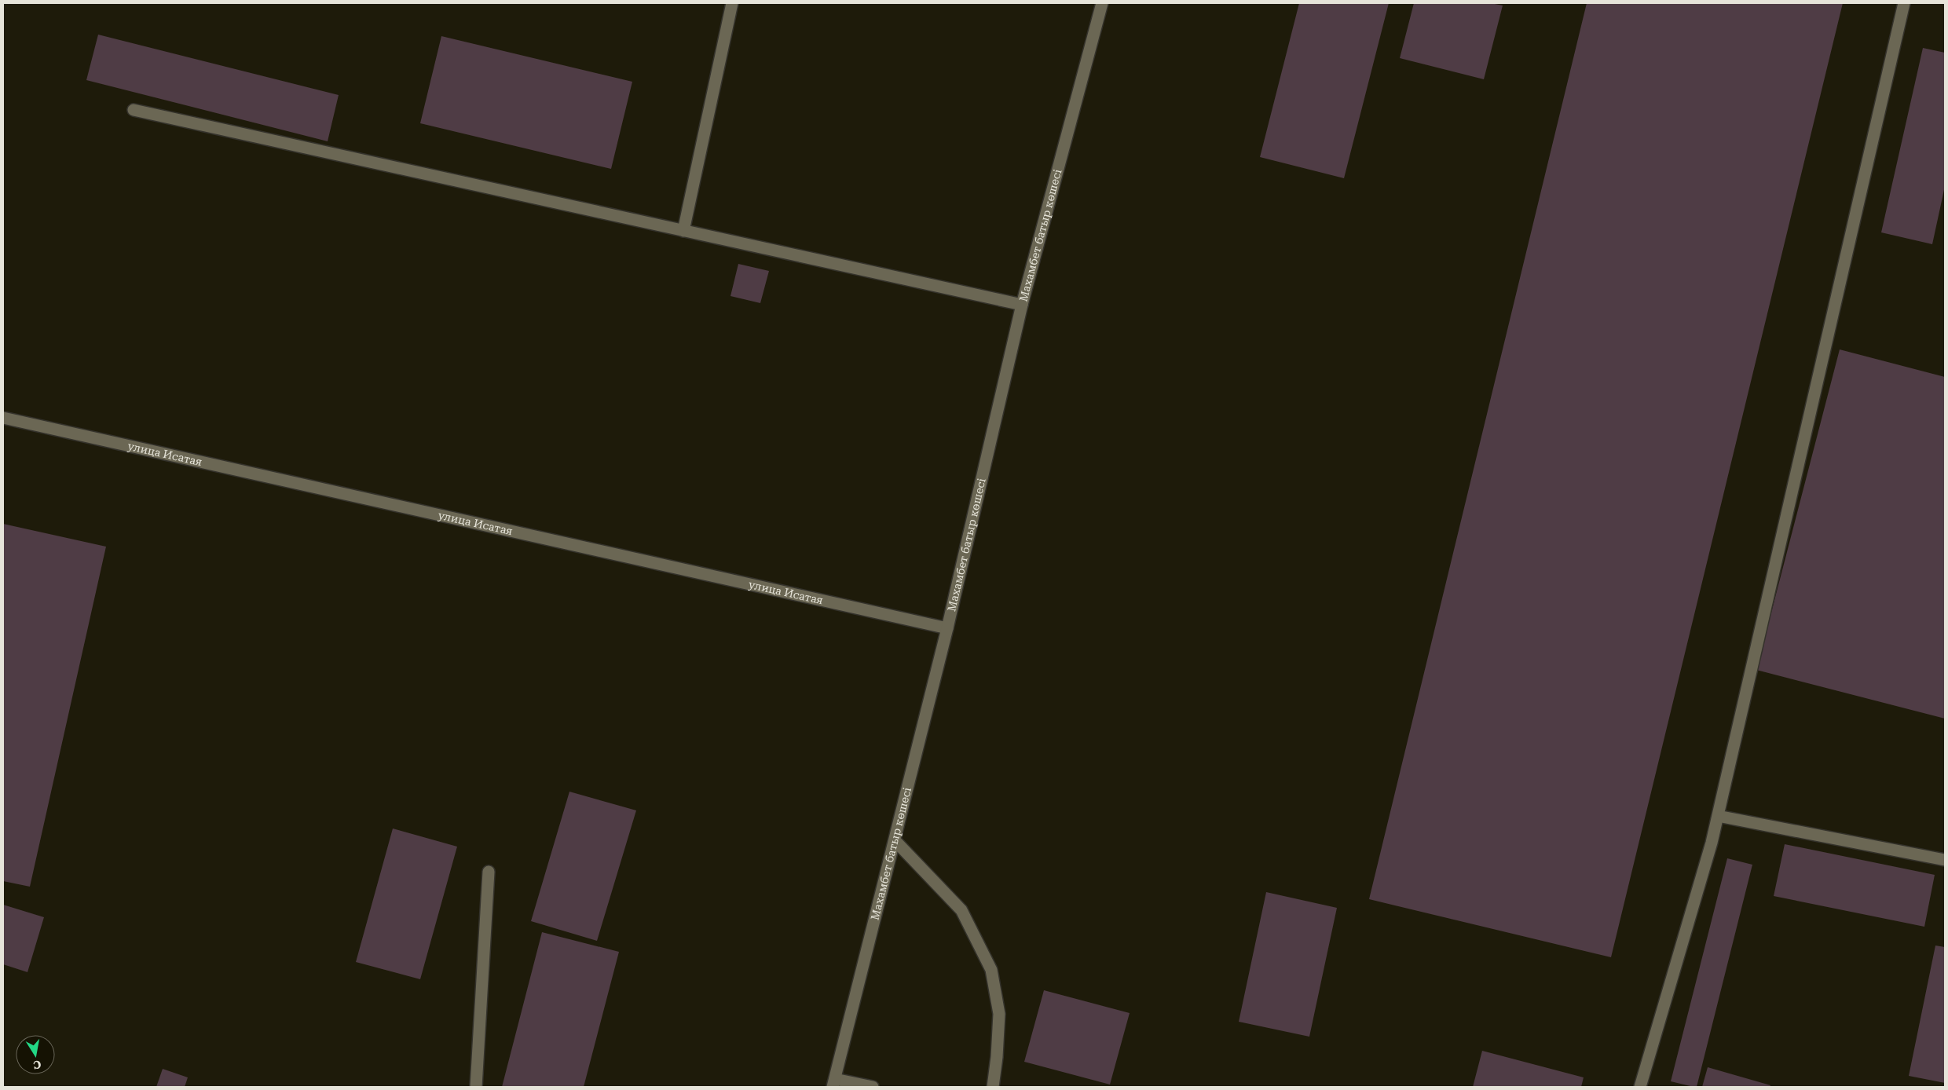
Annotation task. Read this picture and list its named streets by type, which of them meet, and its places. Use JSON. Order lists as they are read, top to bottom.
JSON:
{
  "streets": {
    "street": ["Махамбет батыр көшесі", "улица Исатая"]
  },
  "crossings": [
    ["Махамбет батыр көшесі", "улица Исатая"]
  ],
  "north": "bottom"
}
